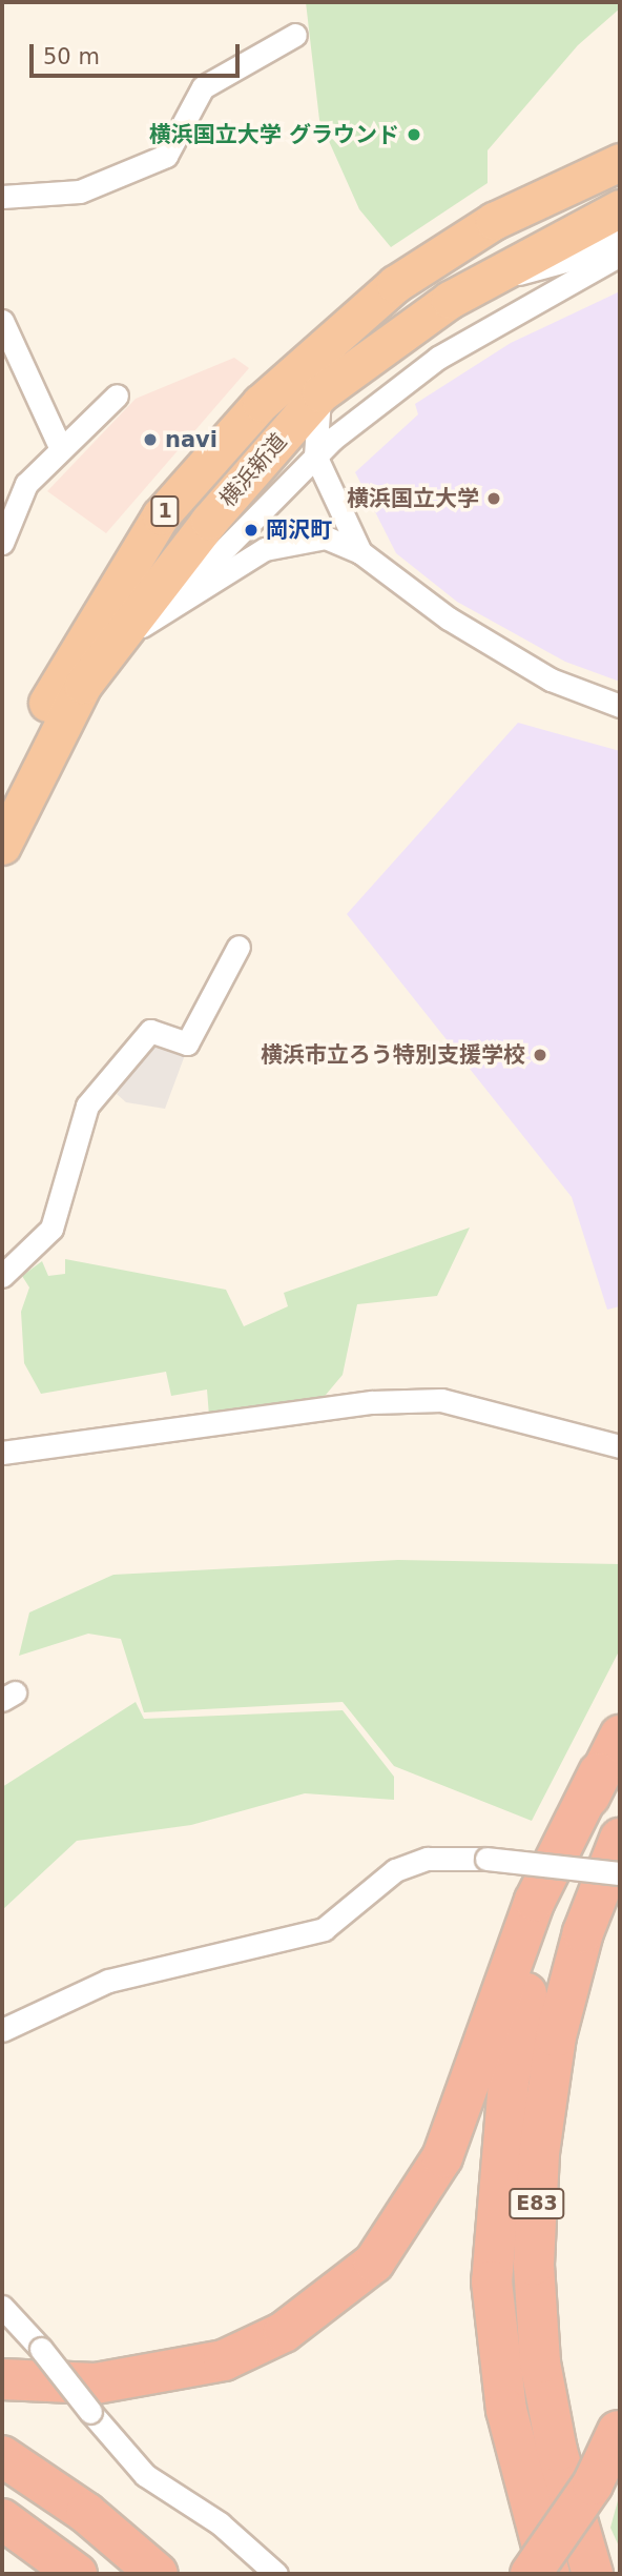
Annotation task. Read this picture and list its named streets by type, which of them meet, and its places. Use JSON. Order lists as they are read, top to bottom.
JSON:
{
  "streets": {
    "highway": ["横浜新道", "1", "E83"]
  },
  "places": [
    "横浜国立大学 グラウンド",
    "navi",
    "横浜国立大学",
    "岡沢町",
    "横浜市立ろう特別支援学校"
  ],
  "scale_bar": "50 m"
}
